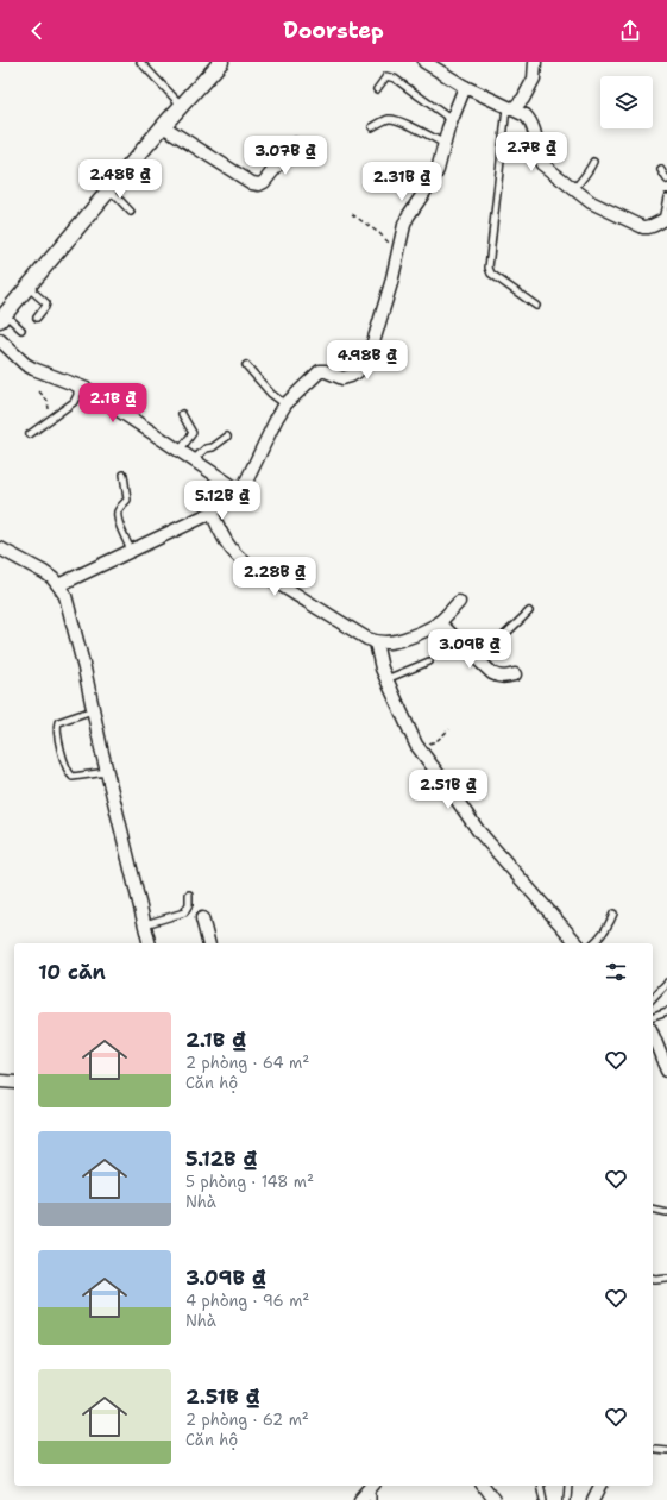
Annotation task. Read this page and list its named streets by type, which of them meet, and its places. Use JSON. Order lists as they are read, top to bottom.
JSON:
{
  "page": {
    "header": "Doorstep",
    "price": [
      "2.7B ₫",
      "3.07B ₫",
      "2.48B ₫",
      "2.31B ₫",
      "4.98B ₫",
      "2.1B ₫",
      "5.12B ₫",
      "2.28B ₫",
      "3.09B ₫",
      "2.51B ₫"
    ],
    "heading": "10 căn",
    "list": [
      {
        "name": "2.1B ₫",
        "note": "2 phòng · 64 m² · Căn hộ"
      },
      {
        "name": "5.12B ₫",
        "note": "5 phòng · 148 m² · Nhà"
      },
      {
        "name": "3.09B ₫",
        "note": "4 phòng · 96 m² · Nhà"
      },
      {
        "name": "2.51B ₫",
        "note": "2 phòng · 62 m² · Căn hộ"
      }
    ]
  }
}
